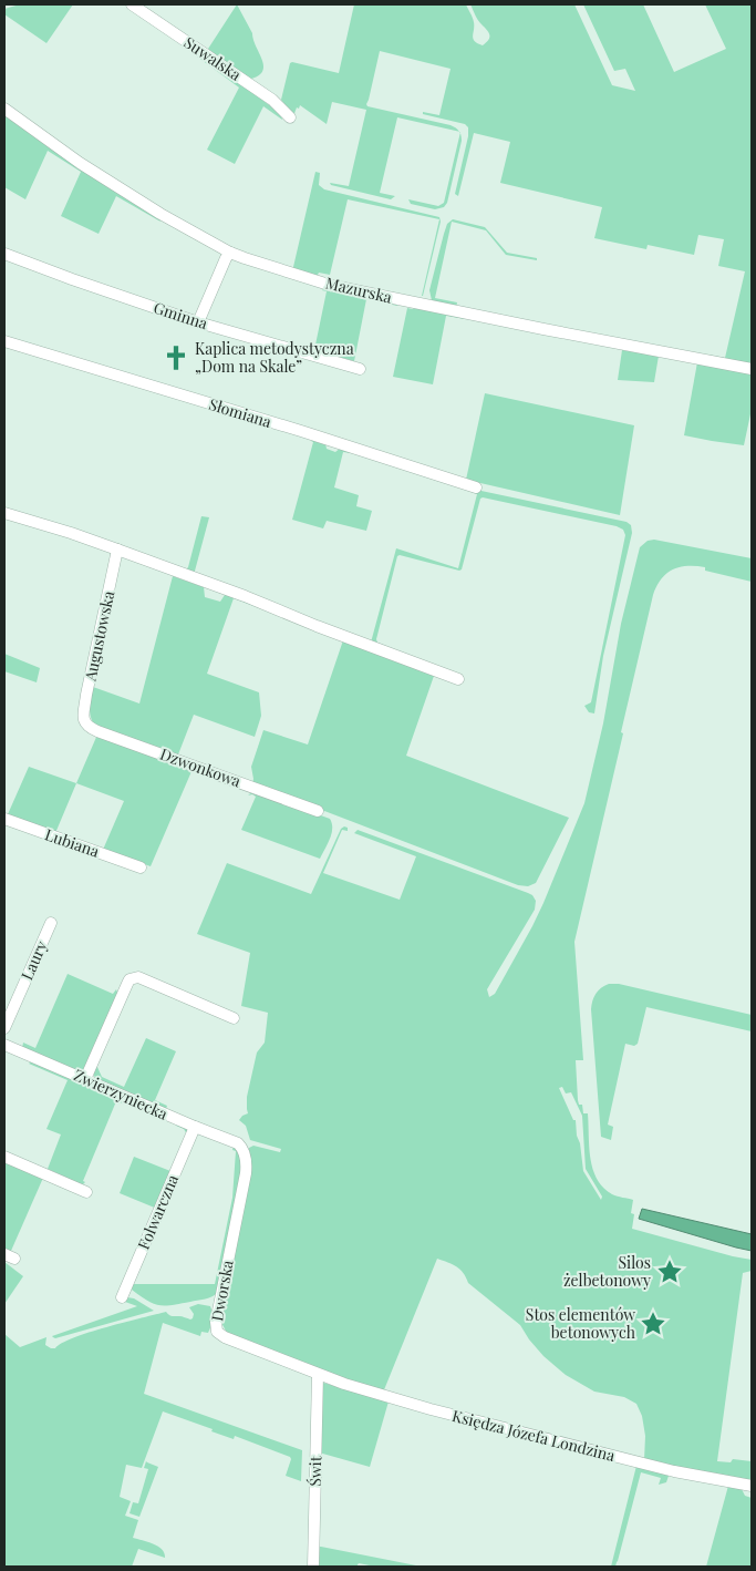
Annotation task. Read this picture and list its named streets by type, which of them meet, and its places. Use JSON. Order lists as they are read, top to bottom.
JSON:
{
  "streets": {
    "street": [
      "Suwalska",
      "Mazurska",
      "Gminna",
      "Słomiana",
      "Augustowska",
      "Dzwonkowa",
      "Lubiana",
      "Laury",
      "Zwierzyniecka",
      "Folwarczna",
      "Dworska",
      "Księdza Józefa Londzina",
      "Świt"
    ]
  },
  "crossings": [
    ["Augustowska", "Dzwonkowa"],
    ["Zwierzyniecka", "Folwarczna"],
    ["Zwierzyniecka", "Dworska"],
    ["Dworska", "Księdza Józefa Londzina"],
    ["Dworska", "Świt"],
    ["Księdza Józefa Londzina", "Świt"]
  ],
  "places": {
    "church": ["Kaplica metodystyczna „Dom na Skale”"],
    "place": ["Silos żelbetonowy", "Stos elementów betonowych"]
  }
}
